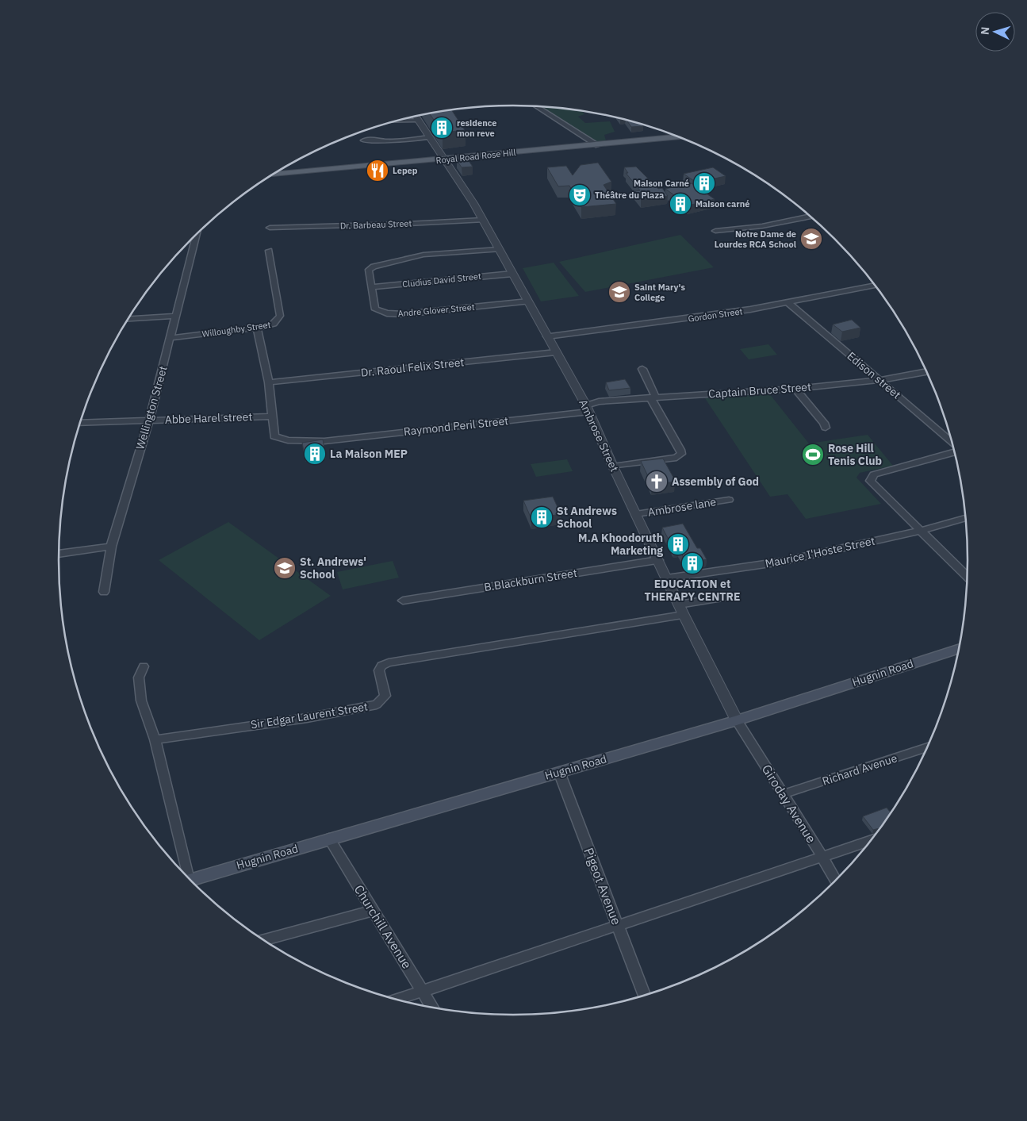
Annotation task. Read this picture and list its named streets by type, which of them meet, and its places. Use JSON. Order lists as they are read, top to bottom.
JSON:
{
  "streets": {
    "main road": ["Royal Road Rose Hill", "Hugnin Road"],
    "street": [
      "Dr. Barbeau Street",
      "Cludius David Street",
      "Andre Glover Street",
      "Gordon Street",
      "Willoughby Street",
      "Dr. Raoul Felix Street",
      "Edison street",
      "Captain Bruce Street",
      "Wellington Street",
      "Abbe Harel street",
      "Raymond Peril Street",
      "Ambrose Street",
      "Ambrose lane",
      "Maurice I'Hoste Street",
      "B.Blackburn Street",
      "Sir Edgar Laurent Street",
      "Richard Avenue",
      "Giroday Avenue",
      "Pigeot Avenue",
      "Churchill Avenue"
    ]
  },
  "crossings": [
    ["Royal Road Rose Hill", "Ambrose Street"],
    ["Dr. Barbeau Street", "Ambrose Street"],
    ["Cludius David Street", "Andre Glover Street"],
    ["Cludius David Street", "Ambrose Street"],
    ["Andre Glover Street", "Ambrose Street"],
    ["Gordon Street", "Edison street"],
    ["Gordon Street", "Ambrose Street"],
    ["Willoughby Street", "Wellington Street"],
    ["Dr. Raoul Felix Street", "Ambrose Street"],
    ["Edison street", "Captain Bruce Street"],
    ["Captain Bruce Street", "Raymond Peril Street"],
    ["Captain Bruce Street", "Ambrose Street"],
    ["Wellington Street", "Abbe Harel street"],
    ["Abbe Harel street", "Raymond Peril Street"],
    ["Raymond Peril Street", "Ambrose Street"],
    ["Ambrose Street", "Ambrose lane"],
    ["Ambrose Street", "Maurice I'Hoste Street"],
    ["Ambrose Street", "B.Blackburn Street"],
    ["Ambrose Street", "Hugnin Road"],
    ["Ambrose Street", "Sir Edgar Laurent Street"],
    ["Ambrose Street", "Giroday Avenue"],
    ["Hugnin Road", "Giroday Avenue"],
    ["Hugnin Road", "Pigeot Avenue"],
    ["Hugnin Road", "Churchill Avenue"],
    ["Richard Avenue", "Giroday Avenue"]
  ],
  "places": {
    "building": [
      "residence mon reve",
      "Maison Carné",
      "Maison carné",
      "La Maison MEP",
      "St Andrews School",
      "M.A Khoodoruth Marketing",
      "EDUCATION et THERAPY CENTRE"
    ],
    "restaurant": ["Lepep"],
    "theatre": ["Théâtre du Plaza"],
    "school or university": ["Notre Dame de Lourdes RCA School", "Saint Mary's College", "St. Andrews' School"],
    "sports": ["Rose Hill Tenis Club"],
    "church": ["Assembly of God"]
  },
  "north": "left"
}
